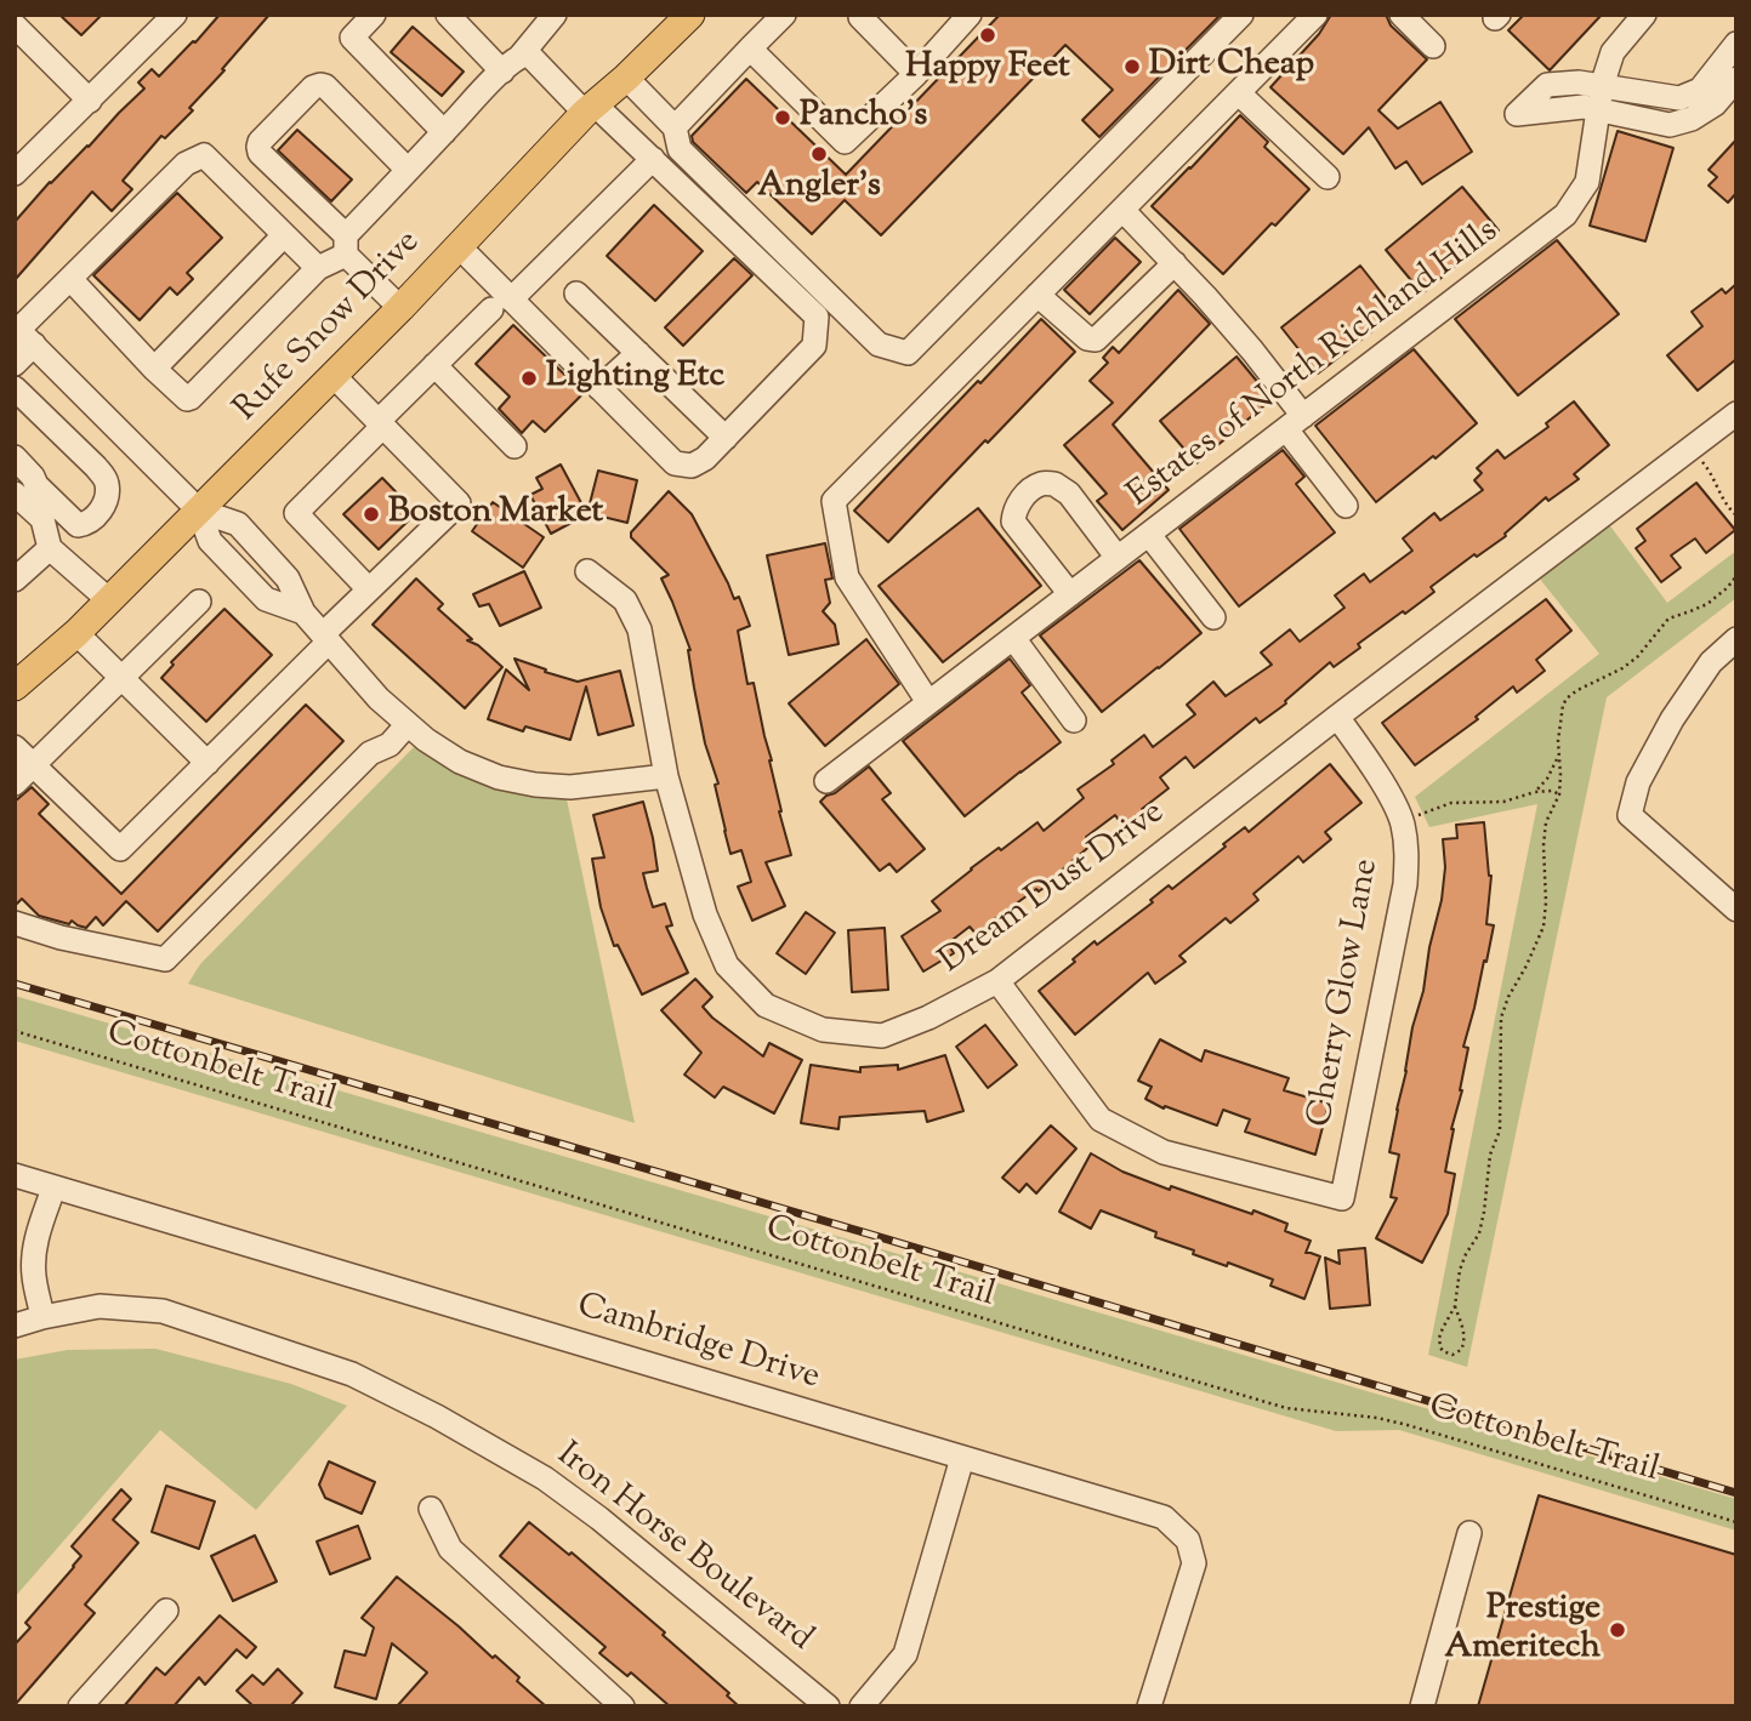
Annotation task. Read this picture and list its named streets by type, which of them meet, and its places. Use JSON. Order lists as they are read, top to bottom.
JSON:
{
  "streets": {
    "main road": ["Rufe Snow Drive"],
    "street": [
      "Estates of North Richland Hills",
      "Dream Dust Drive",
      "Cherry Glow Lane",
      "Cambridge Drive",
      "Iron Horse Boulevard"
    ],
    "path": ["Cottonbelt Trail"]
  },
  "crossings": [
    ["Dream Dust Drive", "Cherry Glow Lane"]
  ],
  "places": [
    "Happy Feet",
    "Dirt Cheap",
    "Pancho's",
    "Angler's",
    "Lighting Etc",
    "Boston Market",
    "Prestige Ameritech"
  ]
}
